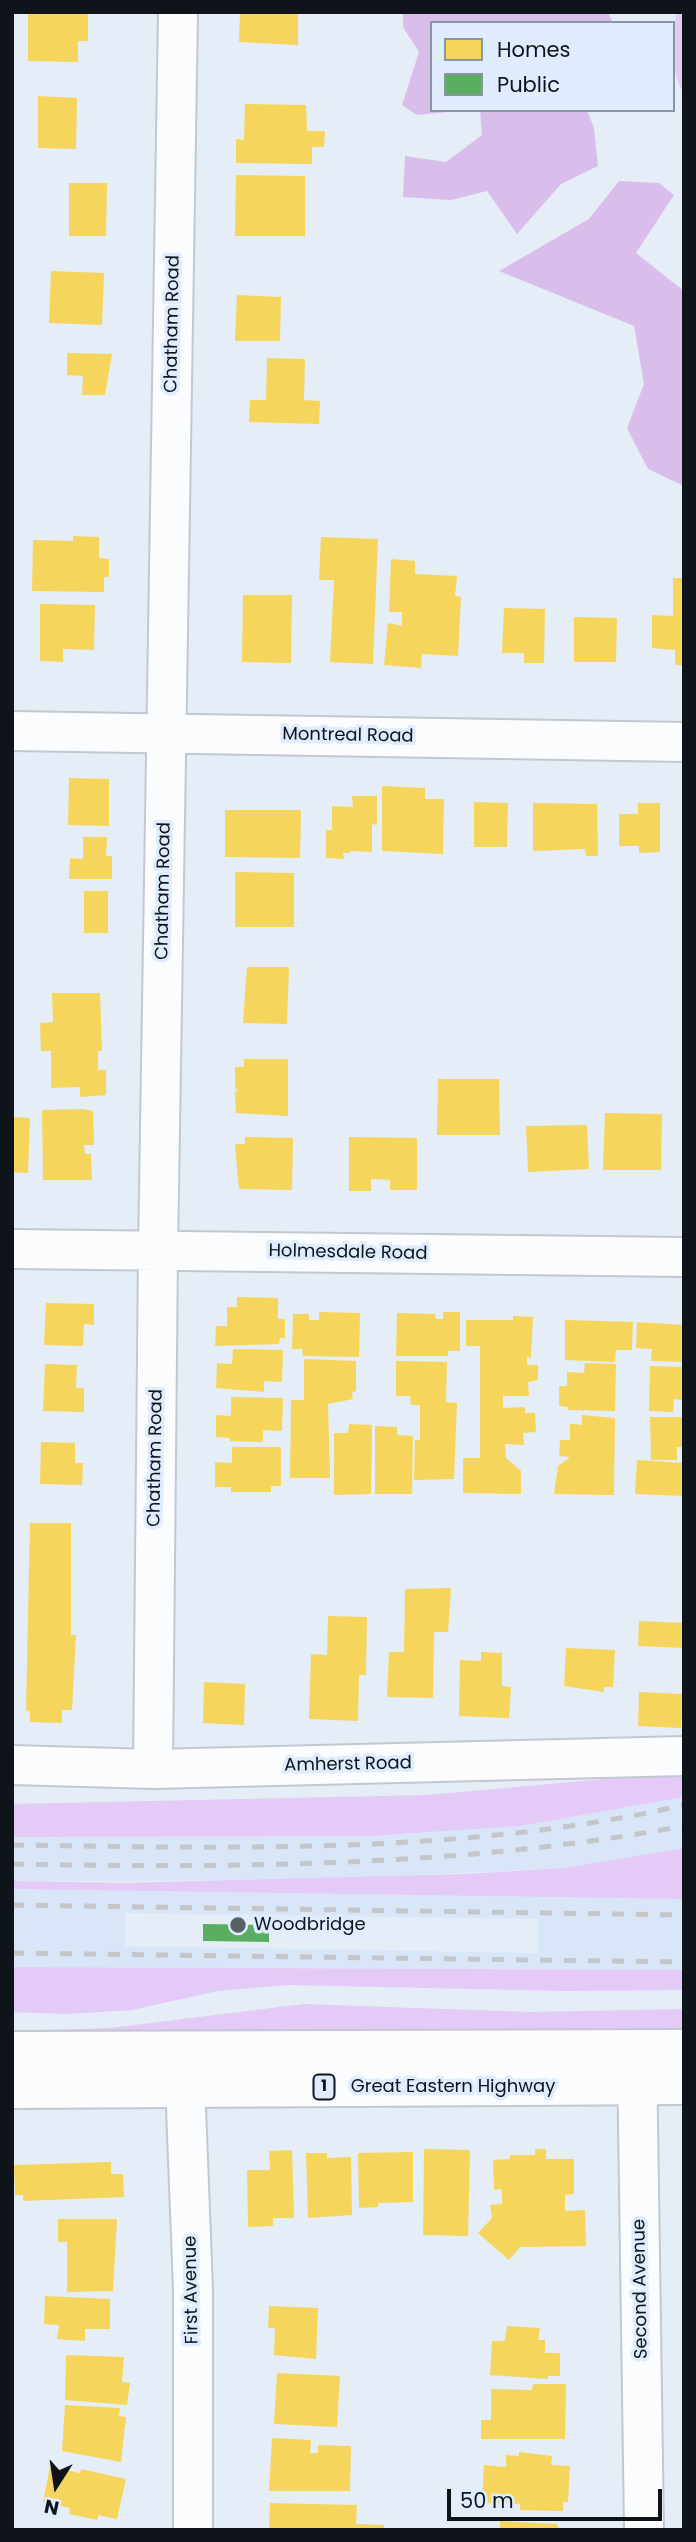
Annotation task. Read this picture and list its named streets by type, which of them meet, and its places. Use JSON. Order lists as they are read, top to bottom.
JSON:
{
  "streets": {
    "main road": [
      "Chatham Road",
      "Montreal Road",
      "Holmesdale Road",
      "Amherst Road",
      "1",
      "Great Eastern Highway",
      "Second Avenue",
      "First Avenue"
    ]
  },
  "crossings": [
    ["Chatham Road", "Montreal Road"],
    ["Chatham Road", "Holmesdale Road"],
    ["Chatham Road", "Amherst Road"],
    ["Great Eastern Highway", "Second Avenue"],
    ["Great Eastern Highway", "First Avenue"]
  ],
  "places": ["Woodbridge"],
  "legend": ["Homes", "Public"],
  "scale_bar": "50 m",
  "north": "bottom"
}
